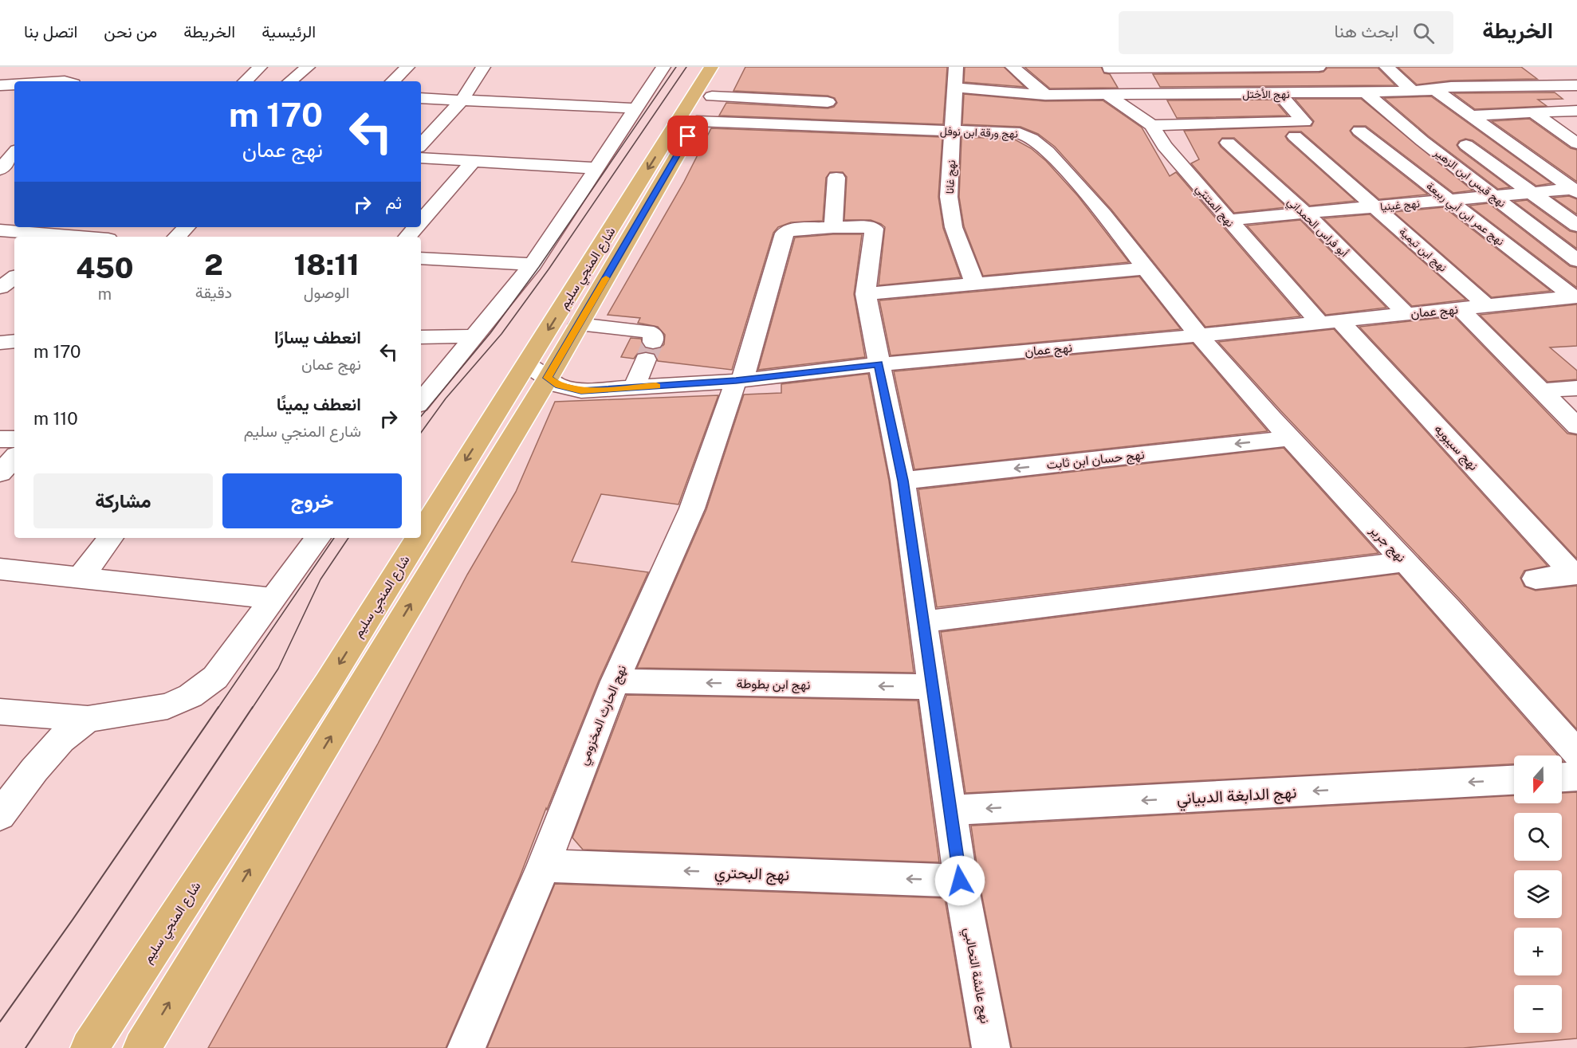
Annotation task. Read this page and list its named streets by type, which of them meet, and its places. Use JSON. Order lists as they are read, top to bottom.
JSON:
{
  "streets": {
    "main road": ["شارع المنجي سليم"],
    "street": [
      "نهج الأختل",
      "نهج ورقة ابن نوفل",
      "نهج غانا",
      "نهج قيس ابن الزهير",
      "نهج غينيا",
      "نهج المتنبّي",
      "نهج عمر ابن أبي ربيعة",
      "أبو فراس الحمداني",
      "نهج ابن تيمية",
      "نهج عمان",
      "نهج سيبويه",
      "نهج حسان ابن ثابت",
      "نهج جرير",
      "نهج ابن بطوطة",
      "نهج الحارث المخزومي",
      "نهج الدابغة الدبياني",
      "نهج البحتري",
      "نهج عائشة التحالبي"
    ]
  },
  "crossings": [
    ["نهج الأختل", "نهج غانا"],
    ["نهج الأختل", "نهج قيس ابن الزهير"],
    ["نهج الأختل", "نهج المتنبّي"],
    ["نهج ورقة ابن نوفل", "نهج غانا"],
    ["نهج ورقة ابن نوفل", "شارع المنجي سليم"],
    ["نهج ورقة ابن نوفل", "نهج عمان"],
    ["نهج ورقة ابن نوفل", "نهج جرير"],
    ["نهج قيس ابن الزهير", "نهج غينيا"],
    ["نهج غينيا", "نهج المتنبّي"],
    ["نهج غينيا", "نهج عمر ابن أبي ربيعة"],
    ["نهج غينيا", "أبو فراس الحمداني"],
    ["نهج غينيا", "نهج ابن تيمية"],
    ["نهج المتنبّي", "نهج عمان"],
    ["نهج المتنبّي", "نهج سيبويه"],
    ["نهج عمر ابن أبي ربيعة", "نهج عمان"],
    ["أبو فراس الحمداني", "نهج عمان"],
    ["نهج ابن تيمية", "نهج عمان"],
    ["شارع المنجي سليم", "نهج عمان"],
    ["نهج عمان", "نهج سيبويه"],
    ["نهج عمان", "نهج جرير"],
    ["نهج عمان", "نهج الحارث المخزومي"],
    ["نهج عمان", "نهج عائشة التحالبي"],
    ["نهج حسان ابن ثابت", "نهج جرير"],
    ["نهج حسان ابن ثابت", "نهج عائشة التحالبي"],
    ["نهج ابن بطوطة", "نهج الحارث المخزومي"],
    ["نهج ابن بطوطة", "نهج عائشة التحالبي"],
    ["نهج الحارث المخزومي", "نهج البحتري"],
    ["نهج الحارث المخزومي", "نهج عائشة التحالبي"],
    ["نهج الدابغة الدبياني", "نهج عائشة التحالبي"],
    ["نهج البحتري", "نهج عائشة التحالبي"]
  ],
  "one_way": ["نهج ابن بطوطة", "نهج البحتري"],
  "north": "bottom",
  "page": {
    "header": "الخريطة",
    "search": "ابحث هنا",
    "nav": [
      "الرئيسية",
      "الخريطة",
      "من نحن",
      "اتصل بنا"
    ],
    "turn": ["170 m", "نهج عمان"],
    "then": "ثم",
    "eta": [
      "18:11",
      "الوصول",
      "2",
      "دقيقة",
      "450",
      "m"
    ],
    "list": [
      {
        "name": "انعطف يسارًا",
        "note": "نهج عمان",
        "value": "170 m"
      },
      {
        "name": "انعطف يمينًا",
        "note": "شارع المنجي سليم",
        "value": "110 m"
      }
    ],
    "buttons": ["خروج", "مشاركة"],
    "map_buttons": ["+", "−"]
  }
}
